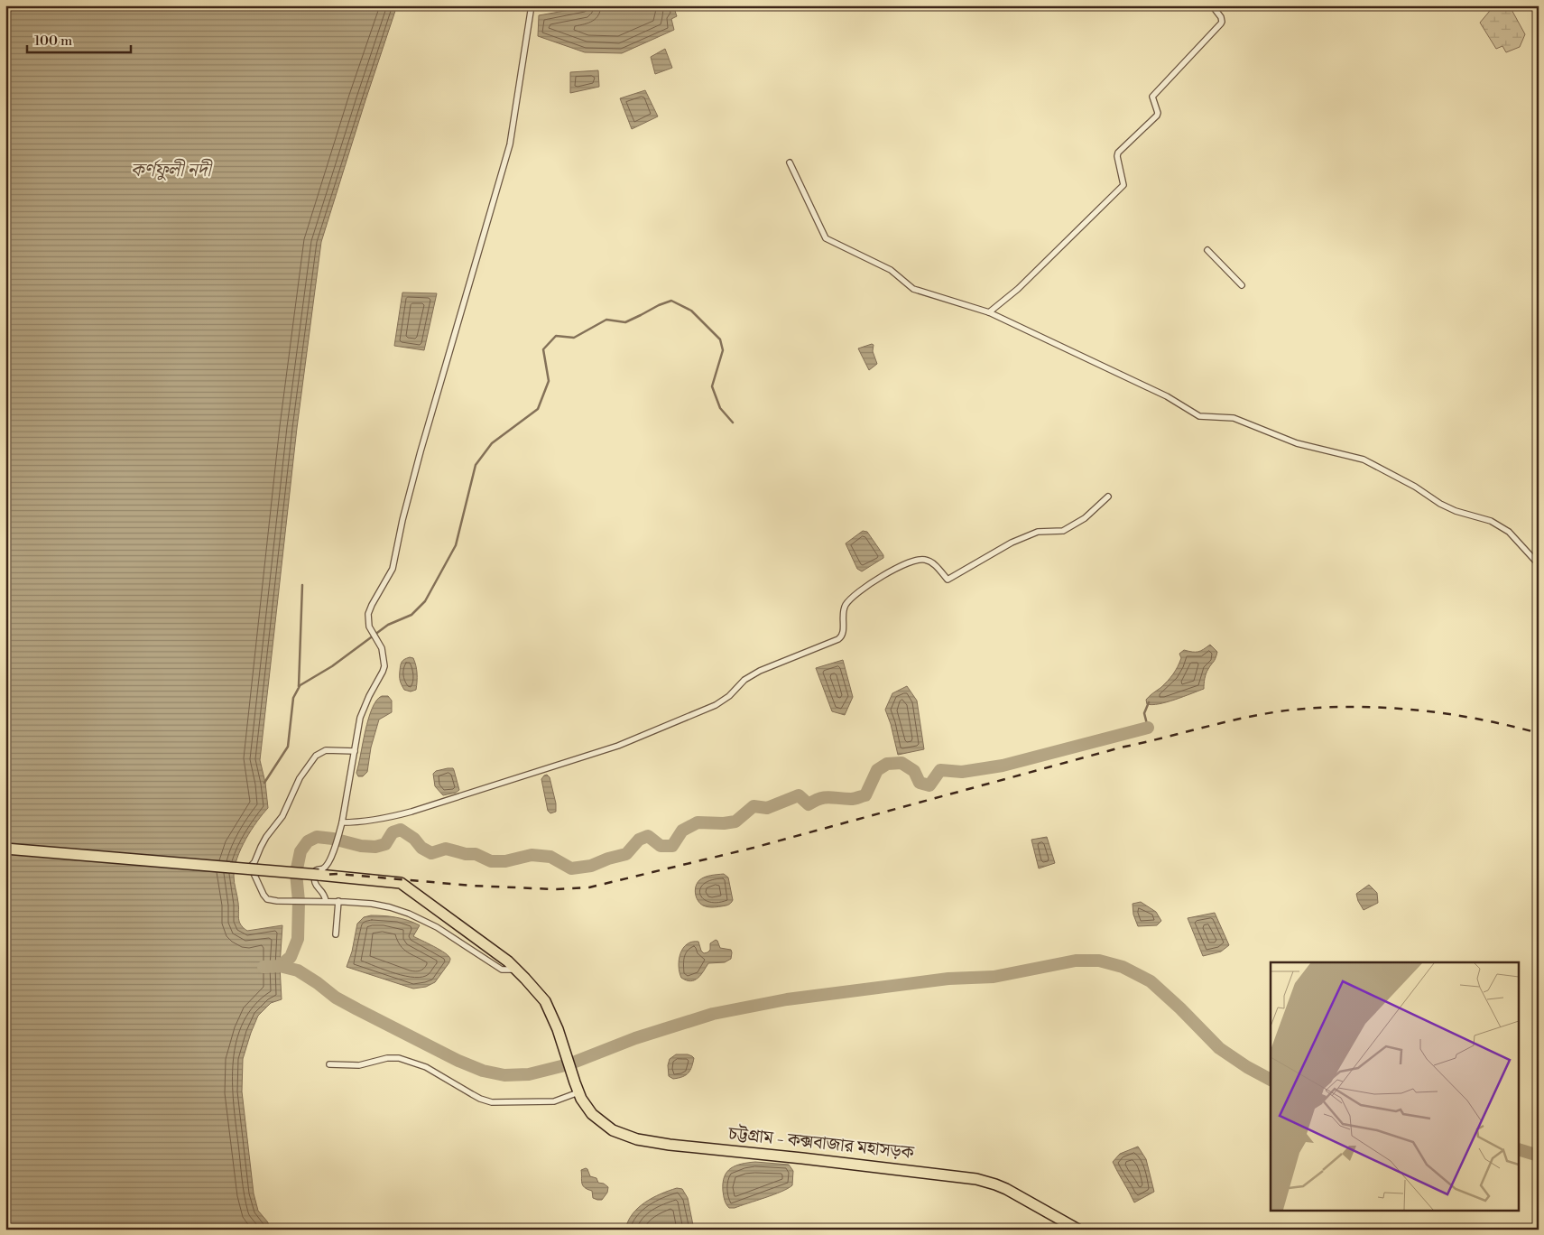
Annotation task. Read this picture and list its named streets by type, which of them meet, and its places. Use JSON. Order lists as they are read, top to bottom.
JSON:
{
  "streets": {
    "highway": ["চট্টগ্রাম - কক্সবাজার মহাসড়ক"]
  },
  "water": ["কর্ণফুলী নদী"],
  "scale_bar": "100 m"
}
